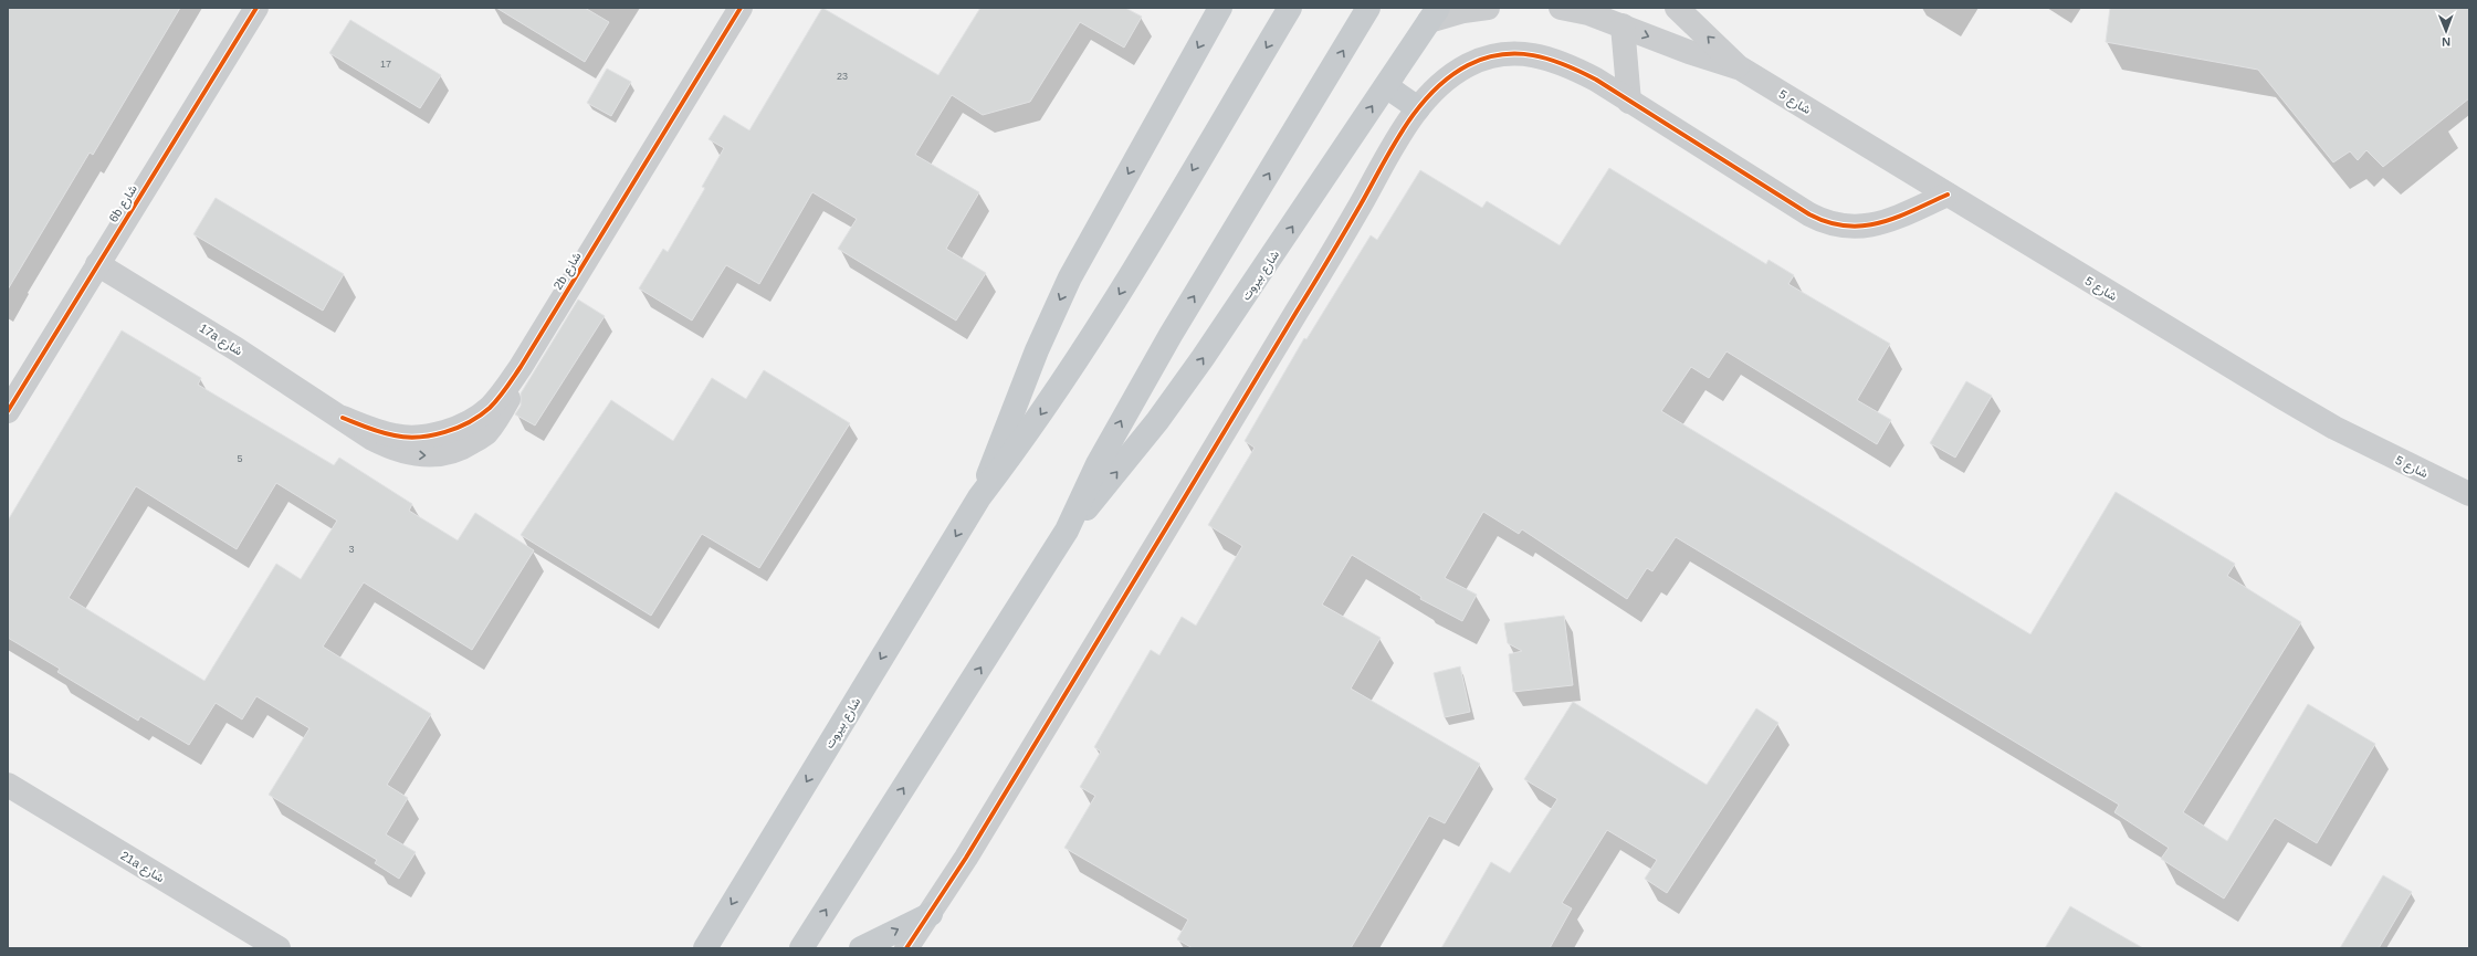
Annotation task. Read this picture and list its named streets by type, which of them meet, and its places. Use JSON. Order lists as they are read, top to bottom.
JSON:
{
  "streets": {
    "main road": ["شارع بيروت"],
    "street": [
      "شارع 5",
      "6b شارع",
      "2b شارع",
      "17a شارع",
      "21a شارع"
    ]
  },
  "crossings": [
    ["6b شارع", "17a شارع"],
    ["2b شارع", "17a شارع"]
  ],
  "house_numbers": [
    "17",
    "23",
    "5",
    "3"
  ],
  "north": "bottom"
}
